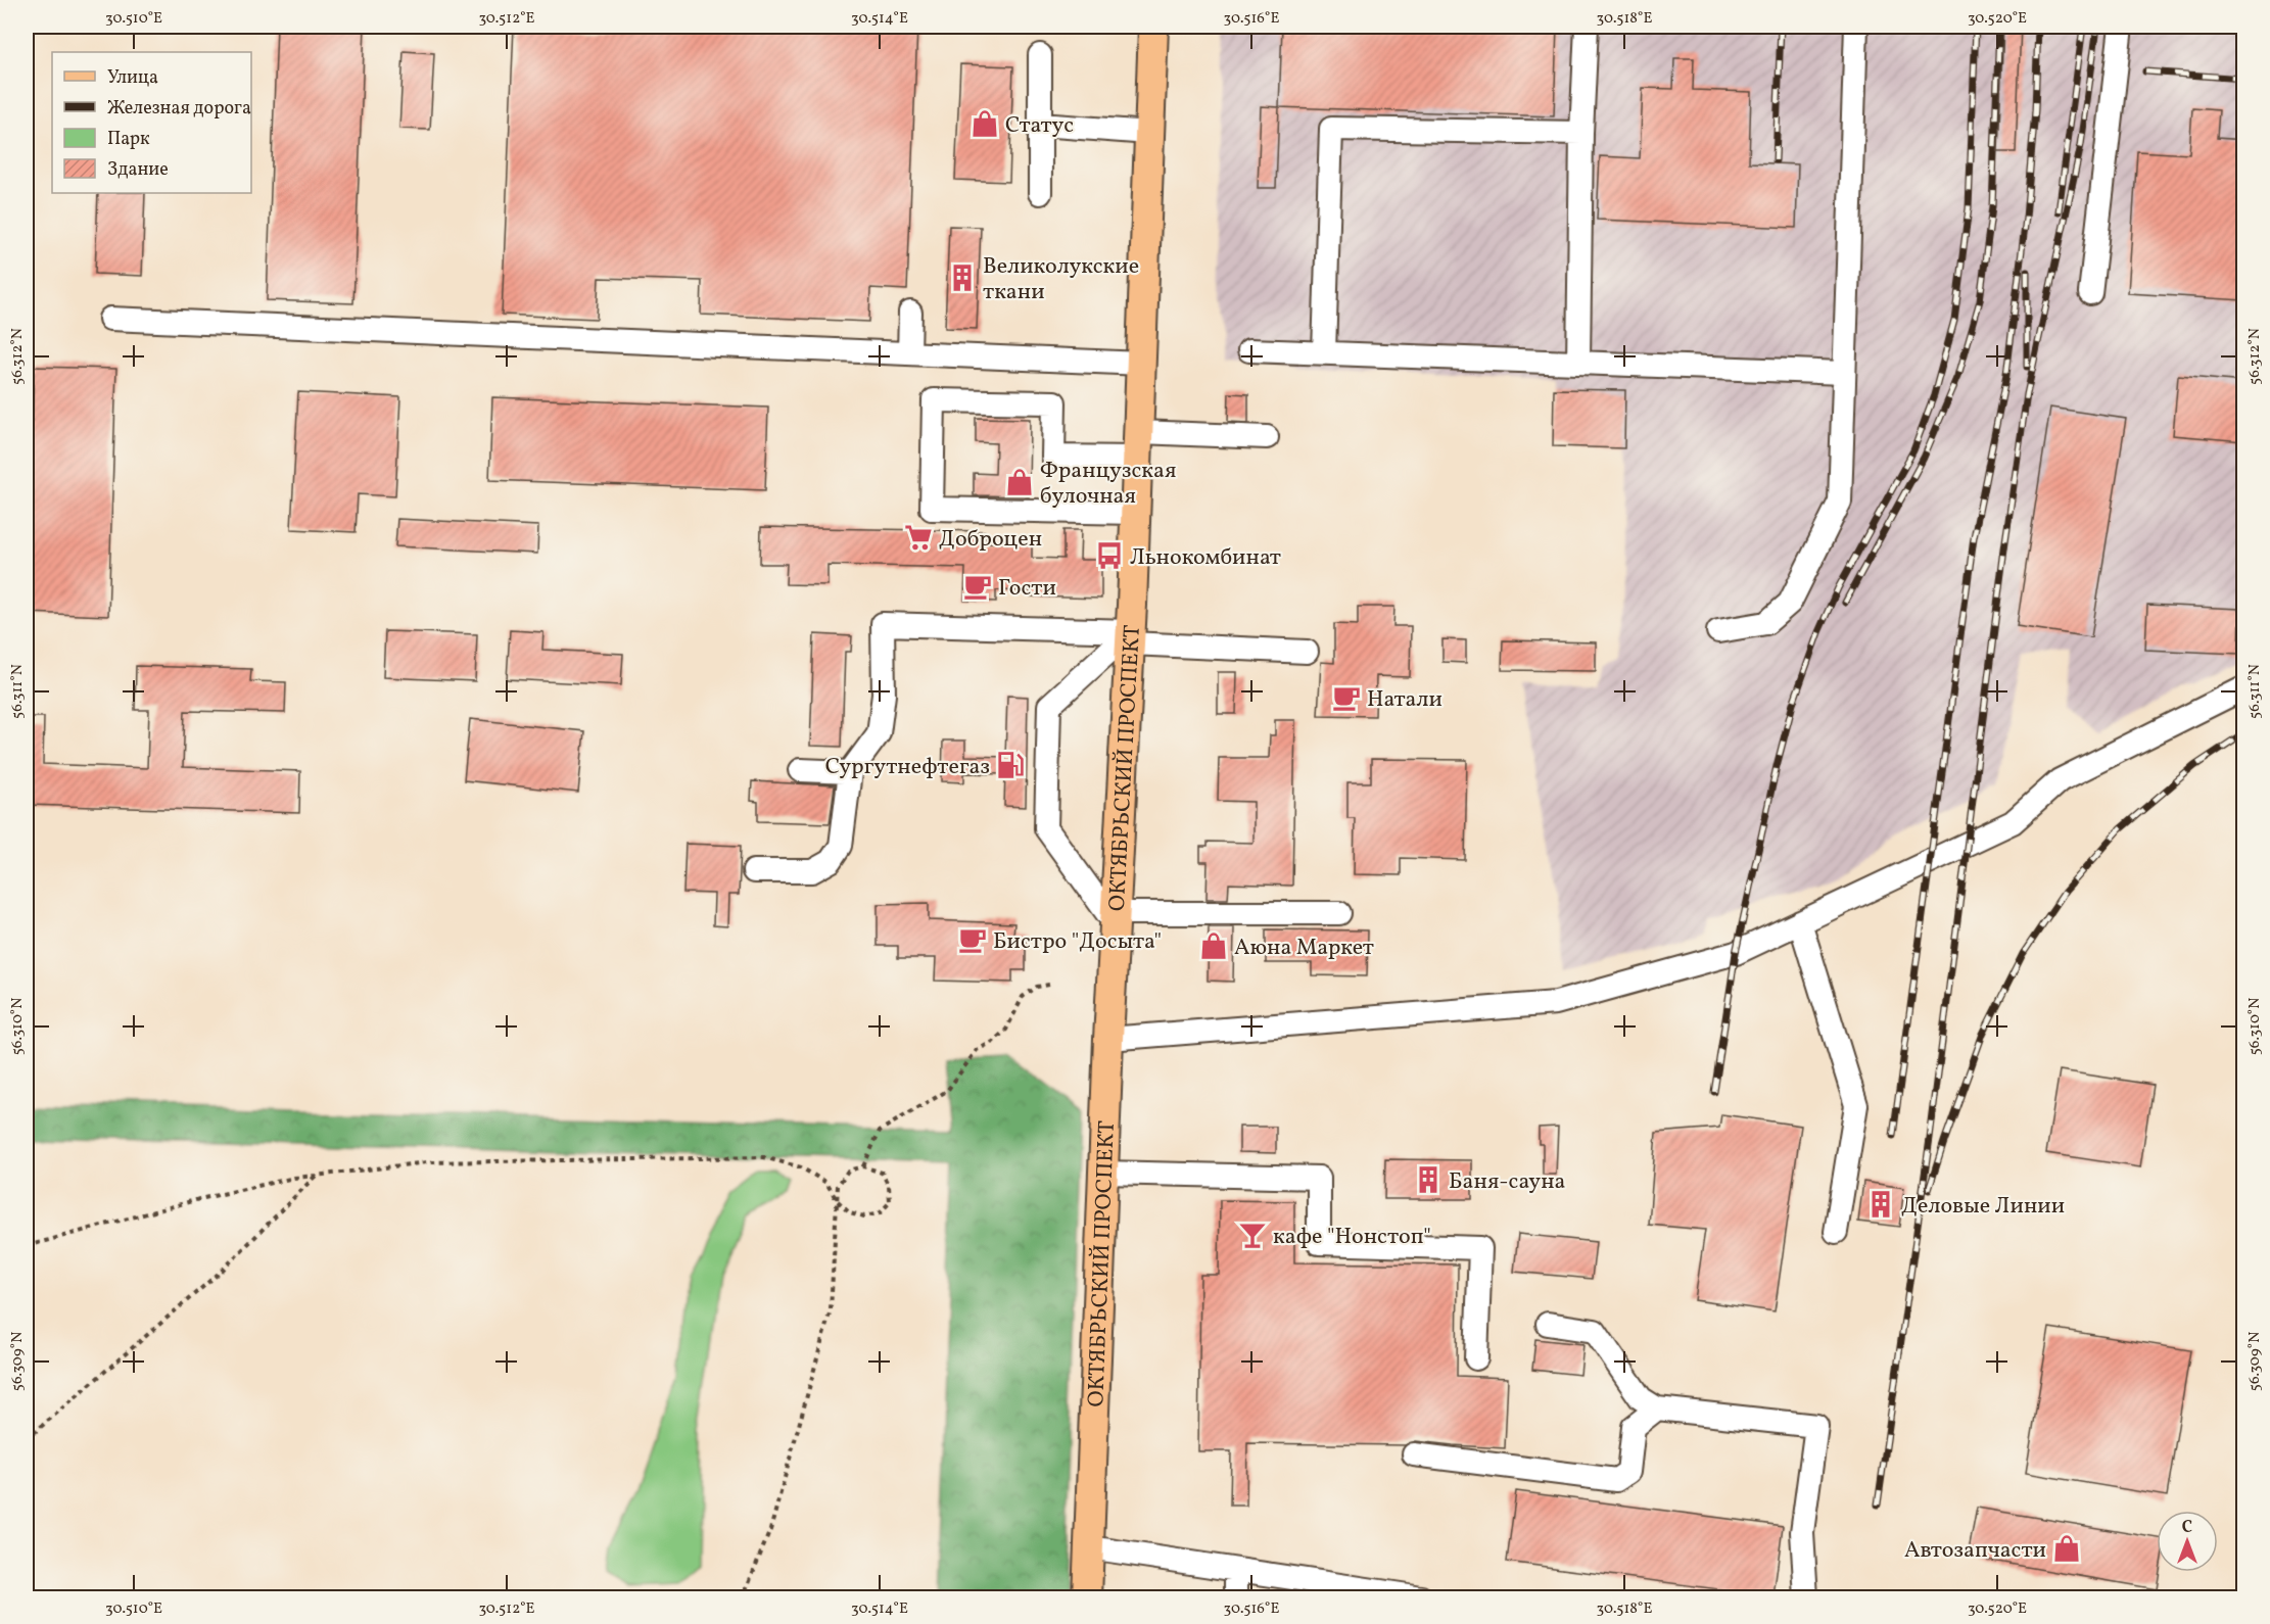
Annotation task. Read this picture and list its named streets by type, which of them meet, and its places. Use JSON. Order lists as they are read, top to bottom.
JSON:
{
  "streets": {
    "main road": ["ОКТЯБРЬСКИЙ ПРОСПЕКТ"]
  },
  "places": {
    "shop": [
      "Статус",
      "Французская булочная",
      "Аюна Маркет",
      "Автозапчасти"
    ],
    "building": ["Великолукские ткани", "Баня-сауна", "Деловые Линии"],
    "supermarket": ["Доброцен"],
    "bus stop": ["Льнокомбинат"],
    "cafe": ["Гости", "Натали", "Бистро \"Досыта\""],
    "fuel station": ["Сургутнефтегаз"],
    "bar": ["кафе \"Нонстоп\""]
  },
  "legend": [
    "Улица",
    "Железная дорога",
    "Парк",
    "Здание"
  ],
  "north": "top",
  "coordinates": [
    "30.510°E",
    "30.512°E",
    "30.514°E",
    "30.516°E",
    "30.518°E",
    "30.520°E",
    "56.312°N",
    "56.311°N",
    "56.310°N",
    "56.309°N"
  ]
}
